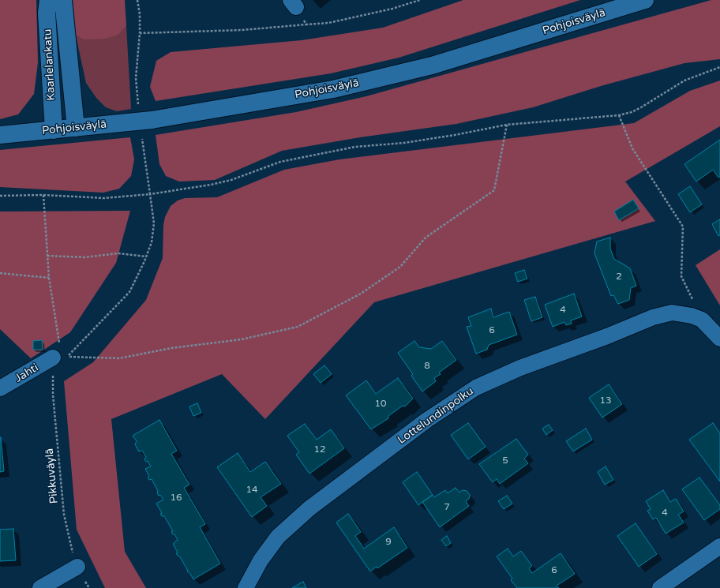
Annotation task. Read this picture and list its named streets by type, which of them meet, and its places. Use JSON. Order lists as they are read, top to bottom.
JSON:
{
  "streets": {
    "main road": ["Pohjoisväylä", "Kaarlelankatu"],
    "street": ["Jahti", "Lottelundinpolku"],
    "path": ["Pikkuväylä"]
  },
  "crossings": [
    ["Pohjoisväylä", "Kaarlelankatu"],
    ["Jahti", "Pikkuväylä"]
  ],
  "house_numbers": [
    "2",
    "4",
    "6",
    "8",
    "13",
    "10",
    "12",
    "5",
    "14",
    "16",
    "7",
    "4",
    "9",
    "6"
  ]
}
